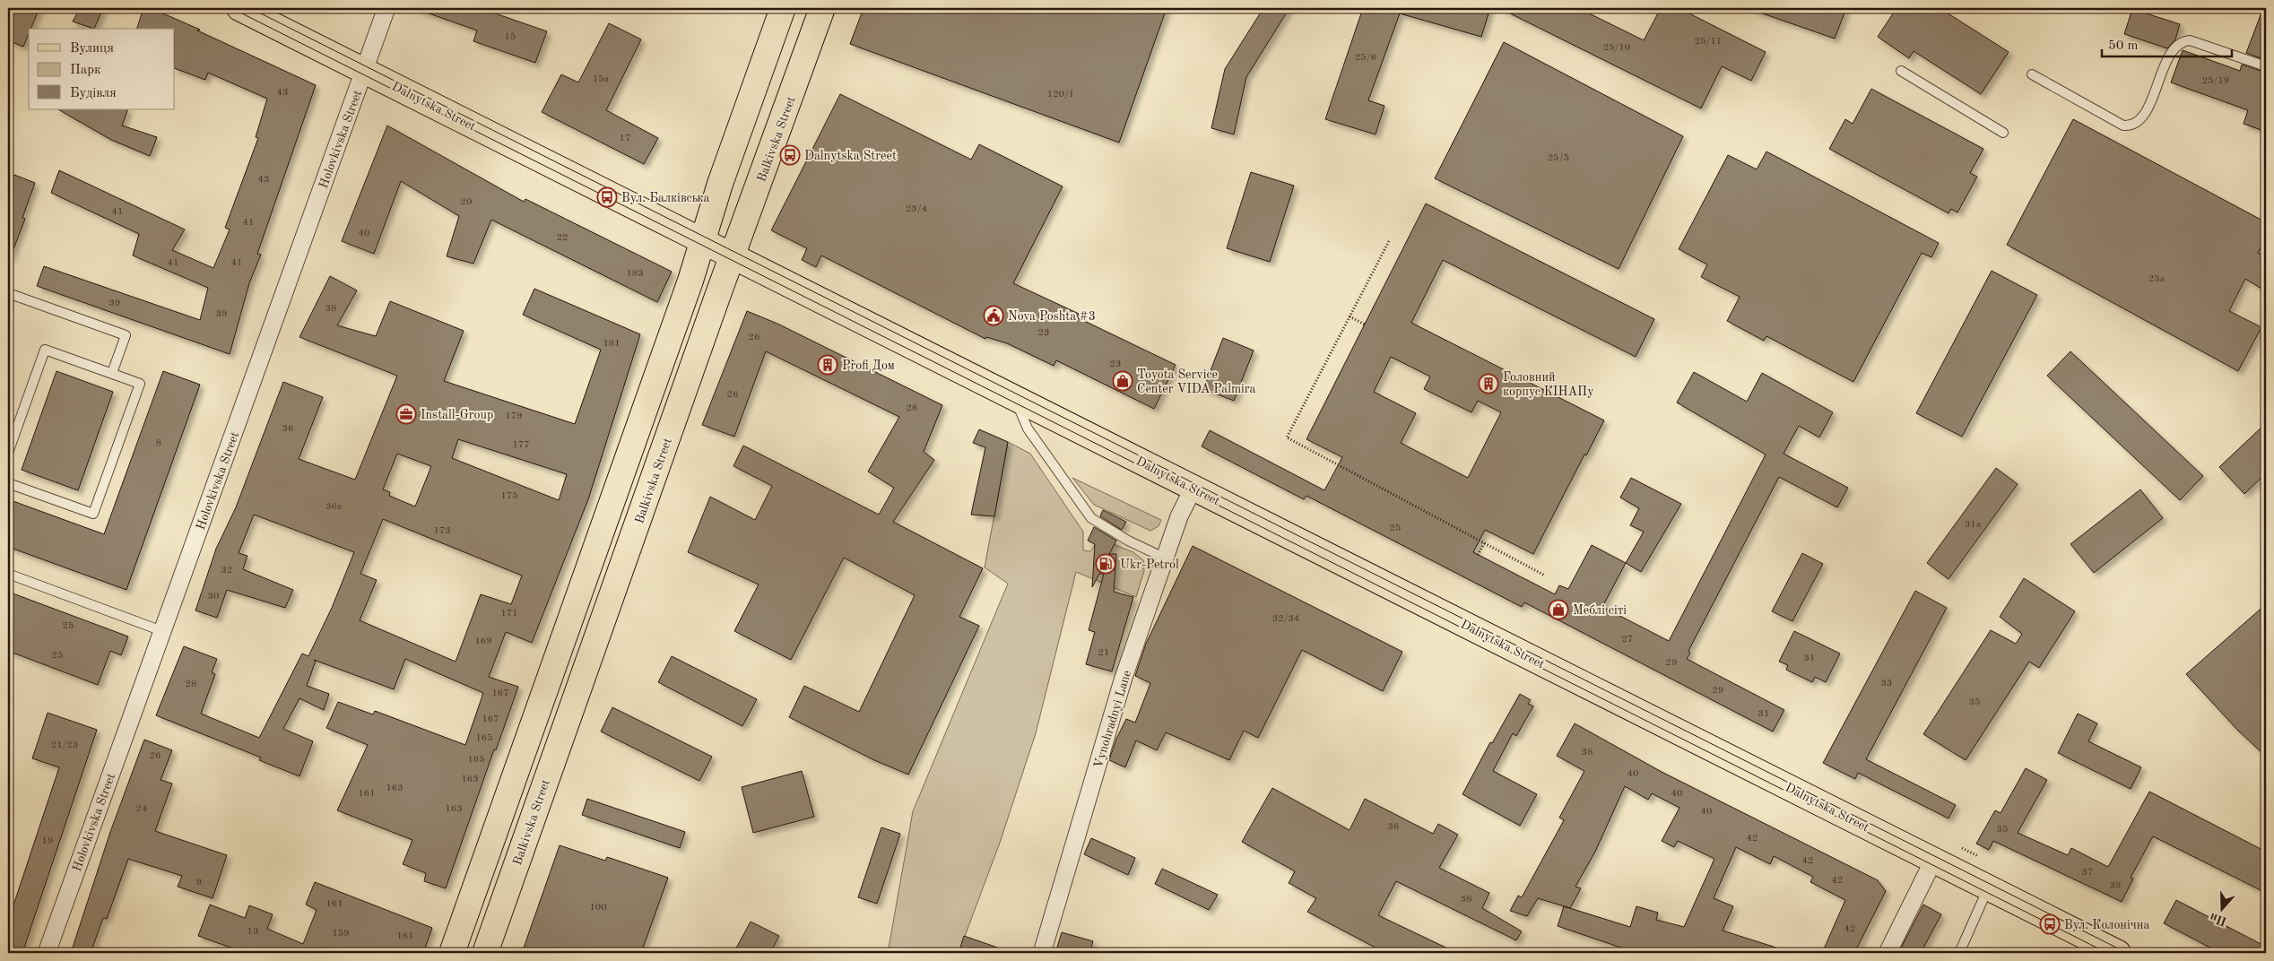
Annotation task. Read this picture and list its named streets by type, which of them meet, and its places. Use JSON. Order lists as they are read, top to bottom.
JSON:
{
  "streets": {
    "main road": ["Dalnytska Street", "Balkivska Street"],
    "street": ["Holovkivska Street", "Vynohradnyi Lane"]
  },
  "crossings": [
    ["Dalnytska Street", "Holovkivska Street"],
    ["Dalnytska Street", "Balkivska Street"],
    ["Dalnytska Street", "Vynohradnyi Lane"]
  ],
  "places": {
    "bus stop": ["Dalnytska Street", "Вул. Балківська", "Вул. Колонічна"],
    "public building": ["Nova Poshta #3"],
    "building": ["Profi Дом", "Головний корпус КІНАПу"],
    "shop": ["Toyota Service Center VIDA Palmira", "Меблі сіті"],
    "office": ["Install-Group"],
    "fuel station": ["Ukr-Petrol"]
  },
  "house_numbers": [
    "15",
    "25/11",
    "25/10",
    "25/6",
    "15а",
    "25/19",
    "43",
    "120/1",
    "17",
    "25/5",
    "43",
    "20",
    "23/4",
    "41",
    "41",
    "40",
    "22",
    "41",
    "41",
    "183",
    "25а",
    "39",
    "38",
    "39",
    "23",
    "26",
    "181",
    "23",
    "26",
    "26",
    "179",
    "36",
    "8",
    "177",
    "175",
    "36в",
    "31а",
    "25",
    "173",
    "32",
    "30",
    "171",
    "32/34",
    "25",
    "27",
    "169",
    "21",
    "25",
    "31",
    "29",
    "33",
    "28",
    "29",
    "167",
    "35",
    "31",
    "167",
    "165",
    "21/23",
    "38",
    "26",
    "165",
    "40",
    "163",
    "163",
    "161",
    "40",
    "24",
    "163",
    "40",
    "36",
    "35",
    "42",
    "19",
    "42",
    "37",
    "42",
    "9",
    "39",
    "38",
    "161",
    "100",
    "42",
    "13",
    "159",
    "161"
  ],
  "legend": ["Вулиця", "Парк", "Будівля"],
  "scale_bar": "50 m",
  "north": "bottom"
}
